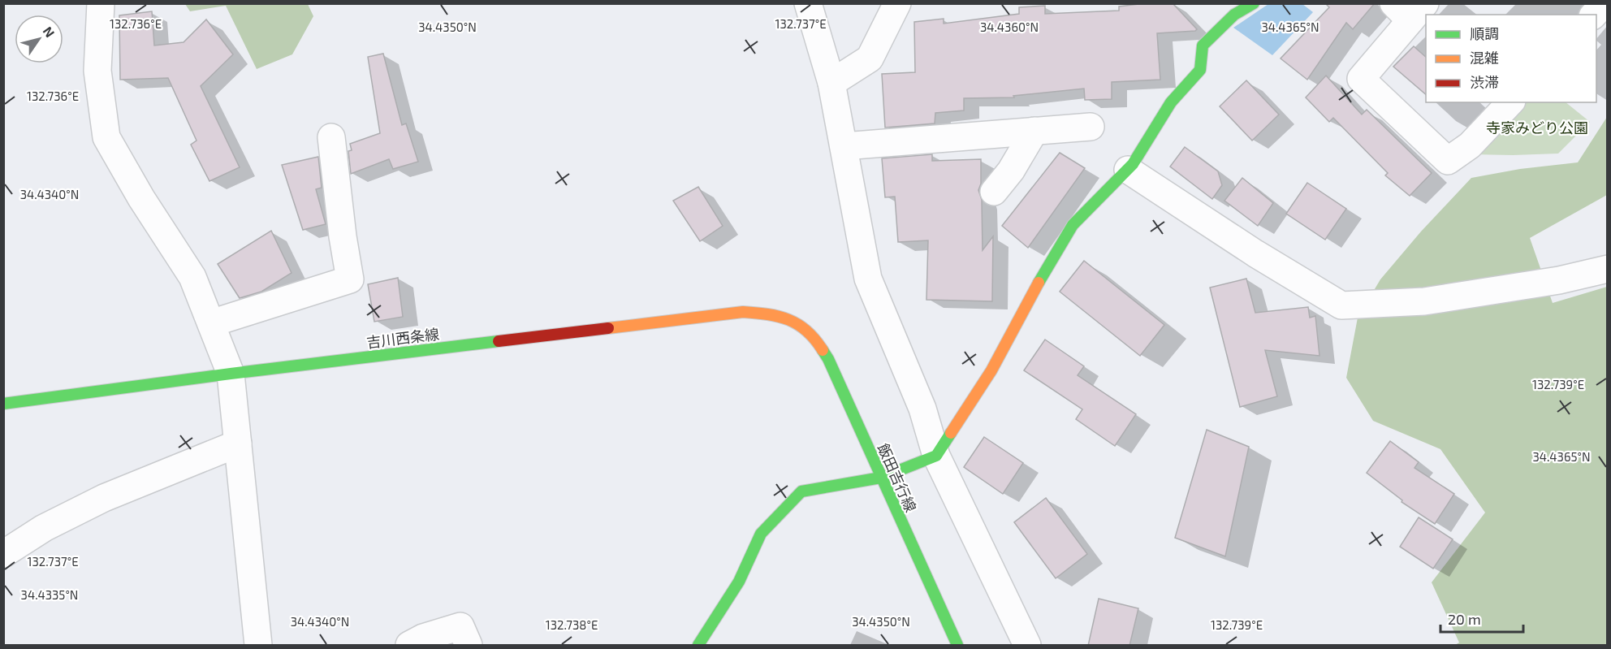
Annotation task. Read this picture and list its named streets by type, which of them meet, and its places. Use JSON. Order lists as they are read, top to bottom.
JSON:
{
  "streets": {
    "main road": ["吉川西条線", "飯田吉行線"]
  },
  "crossings": [
    ["吉川西条線", "飯田吉行線"]
  ],
  "parks": ["寺家みどり公園"],
  "legend": ["順調", "混雑", "渋滞"],
  "scale_bar": "20 m",
  "north": "top right",
  "coordinates": [
    "132.736°E",
    "132.737°E",
    "34.4350°N",
    "34.4360°N",
    "34.4365°N",
    "34.4340°N",
    "132.739°E",
    "34.4335°N",
    "132.738°E"
  ]
}
